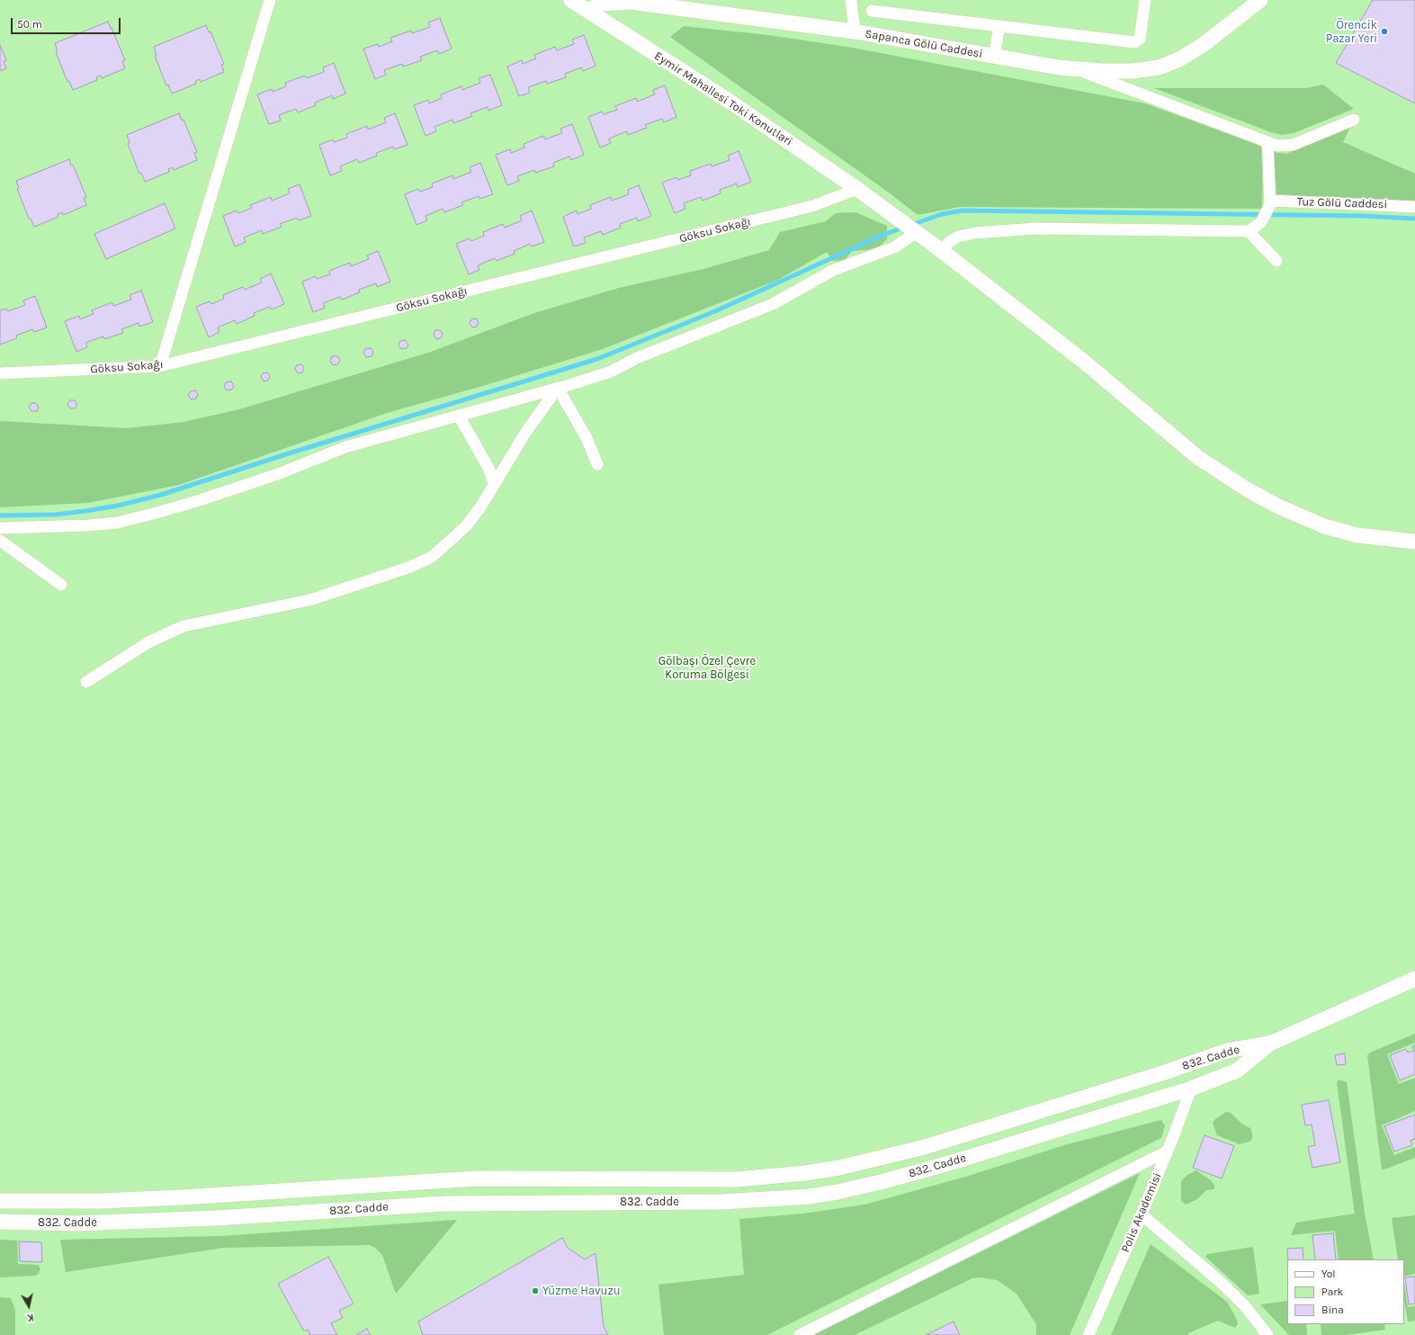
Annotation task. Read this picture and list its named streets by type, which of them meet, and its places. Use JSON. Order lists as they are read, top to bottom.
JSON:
{
  "streets": {
    "street": [
      "Sapanca Gölü Caddesi",
      "Eymir Mahallesi Toki Konutlari",
      "Tuz Gölü Caddesi",
      "Göksu Sokağı",
      "832. Cadde",
      "Polis Akademisi"
    ]
  },
  "crossings": [
    ["Sapanca Gölü Caddesi", "Eymir Mahallesi Toki Konutlari"],
    ["Eymir Mahallesi Toki Konutlari", "Göksu Sokağı"],
    ["832. Cadde", "Polis Akademisi"]
  ],
  "parks": ["Gölbaşı Özel Çevre Koruma Bölgesi"],
  "places": ["Örencik Pazar Yeri", "Yüzme Havuzu"],
  "legend": ["Yol", "Park", "Bina"],
  "scale_bar": "50 m",
  "north": "bottom"
}
